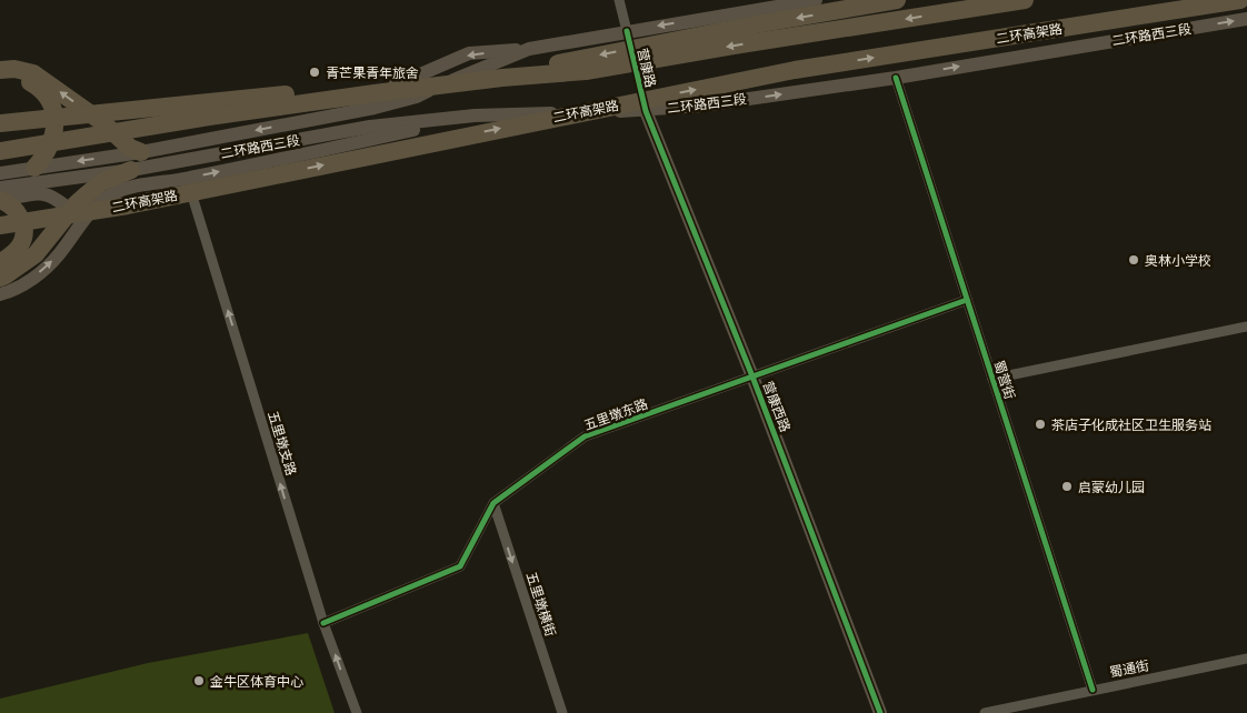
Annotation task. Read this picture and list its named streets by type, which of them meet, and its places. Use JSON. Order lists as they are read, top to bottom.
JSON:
{
  "streets": {
    "highway": ["二环高架路"],
    "main road": ["二环路西三段", "营康西路"],
    "street": [
      "营康路",
      "蜀营街",
      "五里墩东路",
      "五里墩支路",
      "五里墩横街",
      "蜀通街"
    ]
  },
  "crossings": [
    ["二环路西三段", "营康路"],
    ["二环路西三段", "蜀营街"],
    ["二环路西三段", "营康西路"],
    ["蜀营街", "五里墩东路"],
    ["蜀营街", "蜀通街"],
    ["营康西路", "五里墩东路"],
    ["五里墩东路", "五里墩支路"],
    ["五里墩东路", "五里墩横街"]
  ],
  "one_way": ["五里墩支路", "五里墩横街"],
  "places": [
    "青芒果青年旅舍",
    "奥林小学校",
    "茶店子化成社区卫生服务站",
    "启蒙幼儿园",
    "金牛区体育中心"
  ]
}
